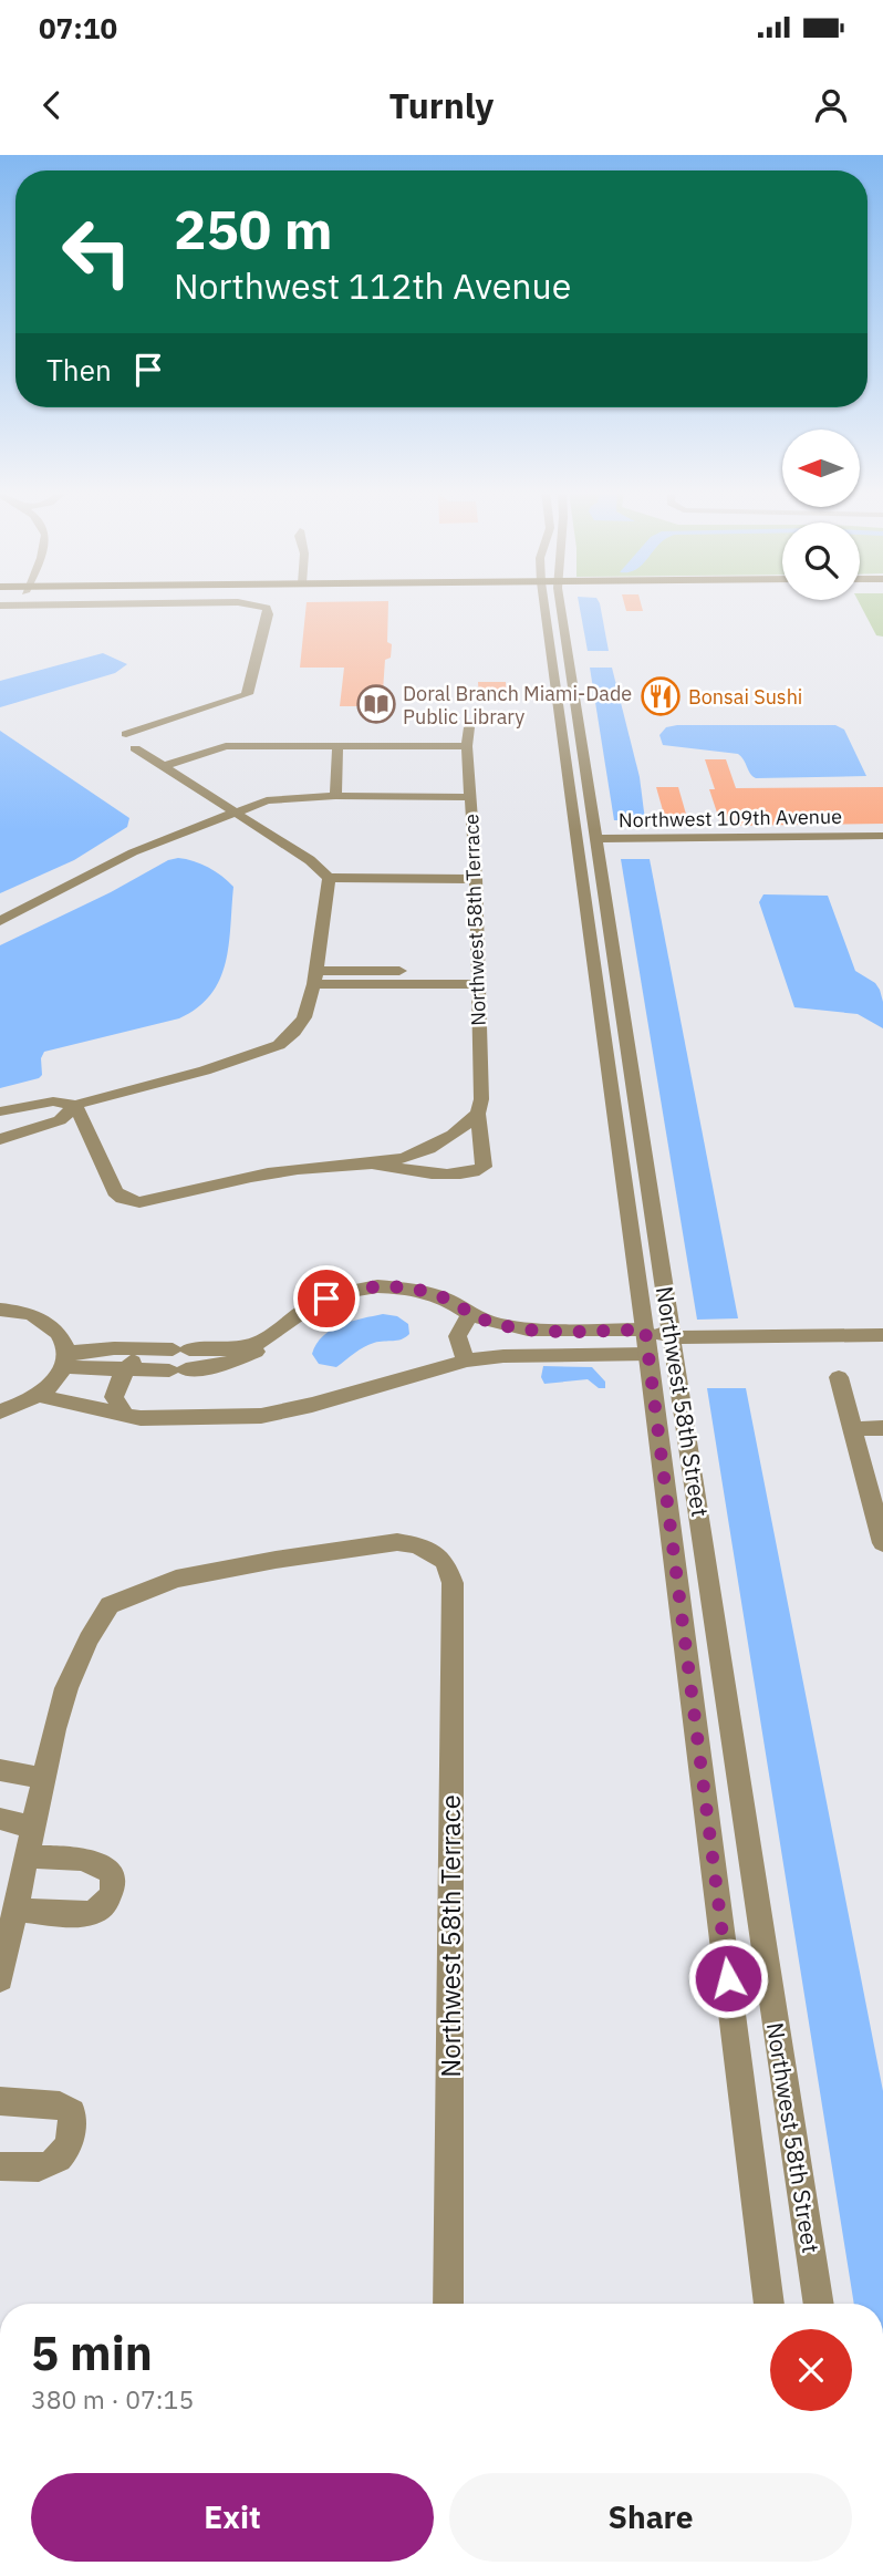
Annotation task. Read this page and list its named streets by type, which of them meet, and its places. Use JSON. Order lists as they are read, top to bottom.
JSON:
{
  "streets": {
    "street": ["Northwest 109th Avenue", "Northwest 58th Terrace", "Northwest 58th Street"]
  },
  "crossings": [
    ["Northwest 109th Avenue", "Northwest 58th Street"]
  ],
  "places": {
    "restaurant": ["Bonsai Sushi"],
    "library": ["Doral Branch Miami-Dade Public Library"]
  },
  "north": "left",
  "page": {
    "status": "07:10",
    "header": "Turnly",
    "turn": ["250 m", "Northwest 112th Avenue"],
    "then": "Then",
    "heading": ["5 min", "380 m · 07:15"],
    "buttons": ["Exit", "Share"]
  }
}
